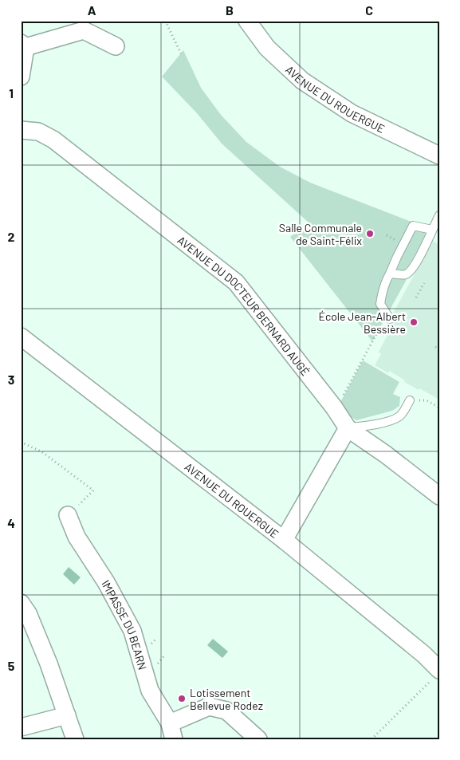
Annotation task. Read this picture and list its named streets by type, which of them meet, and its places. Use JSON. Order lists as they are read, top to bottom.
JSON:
{
  "streets": {
    "street": ["AVENUE DU ROUERGUE", "AVENUE DU DOCTEUR BERNARD AUGÉ", "IMPASSE DU BEARN"]
  },
  "places": ["Salle Communale de Saint-Félix", "École Jean-Albert Bessière", "Lotissement Bellevue Rodez"],
  "grid": {
    "columns": ["A", "B", "C"],
    "rows": [
      "1",
      "2",
      "3",
      "4",
      "5"
    ]
  }
}
